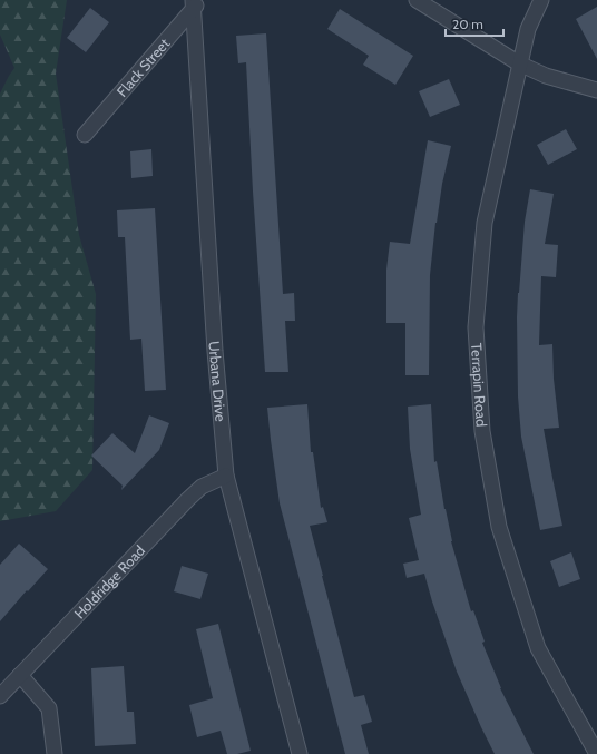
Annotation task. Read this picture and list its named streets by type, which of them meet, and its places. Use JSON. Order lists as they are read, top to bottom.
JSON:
{
  "streets": {
    "street": [
      "Flack Street",
      "Urbana Drive",
      "Terrapin Road",
      "Holdridge Road"
    ]
  },
  "crossings": [
    ["Flack Street", "Urbana Drive"],
    ["Urbana Drive", "Holdridge Road"]
  ],
  "scale_bar": "20 m"
}
